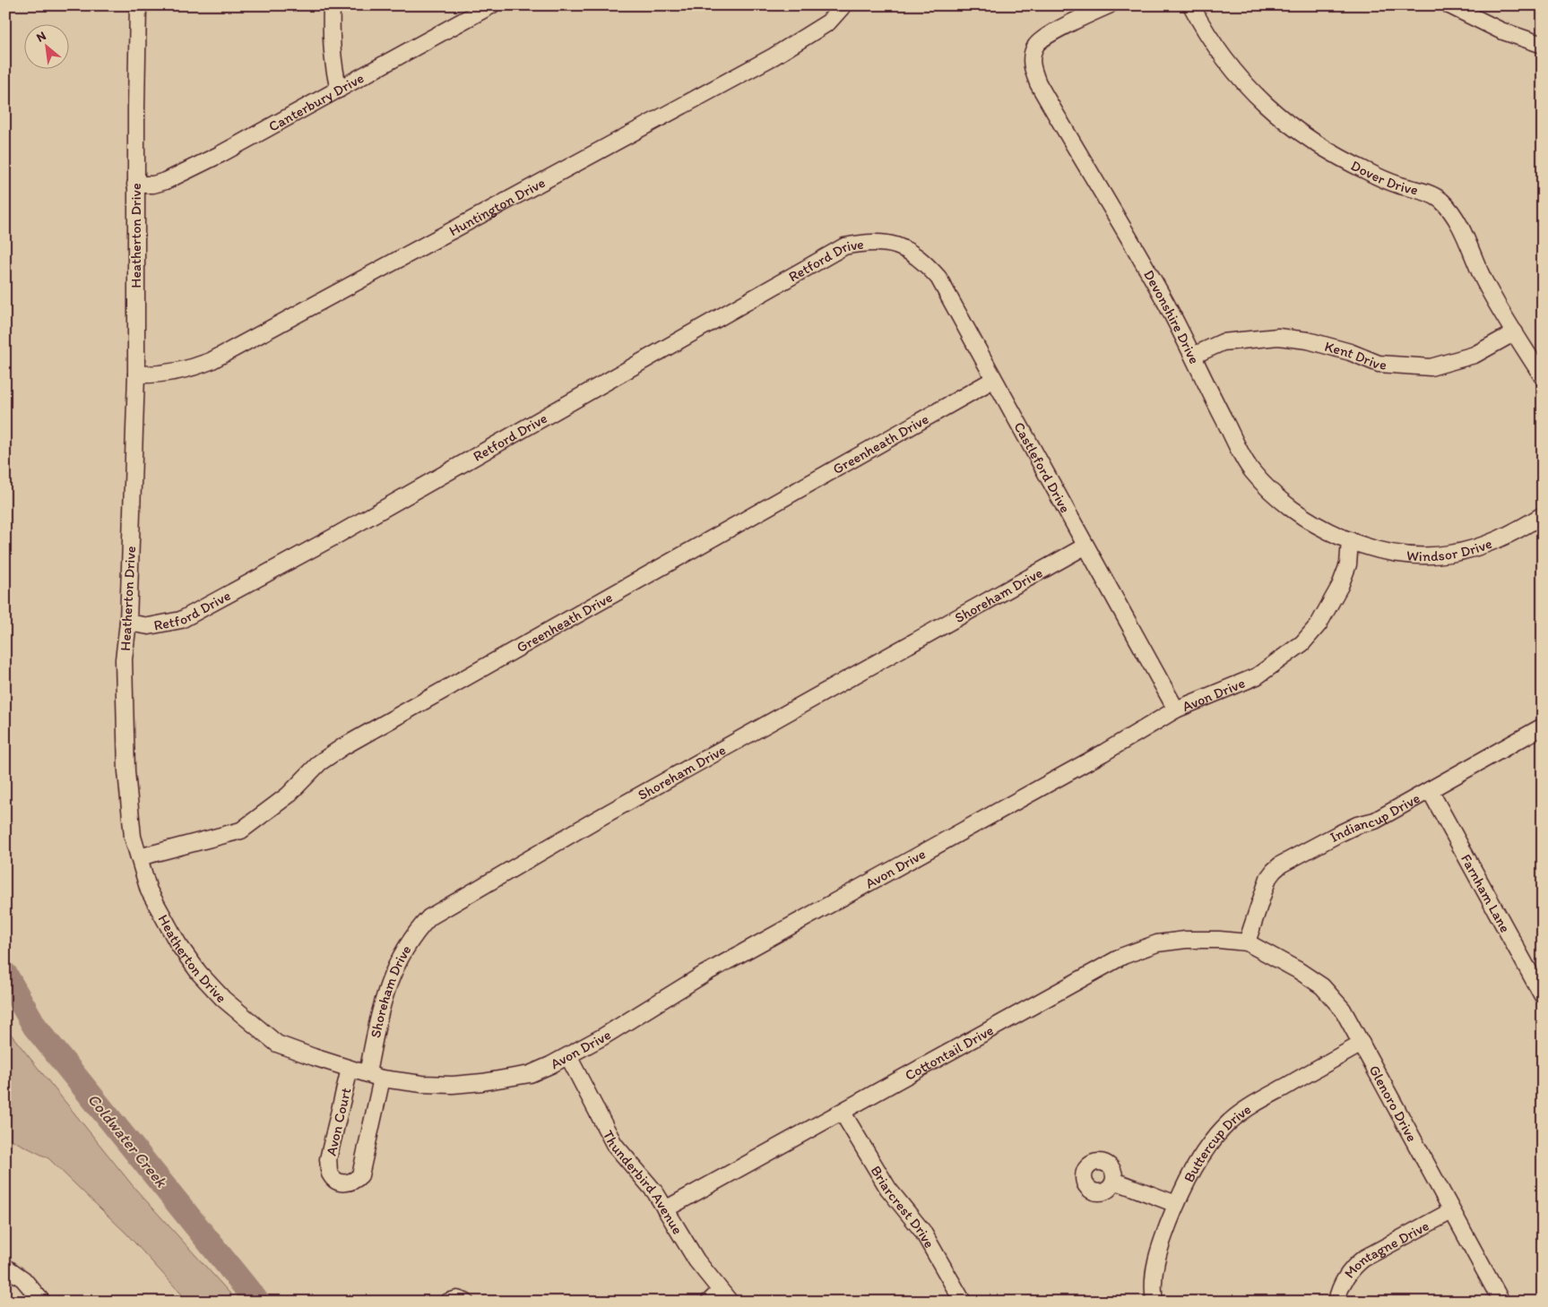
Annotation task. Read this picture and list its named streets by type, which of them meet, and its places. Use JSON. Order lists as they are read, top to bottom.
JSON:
{
  "streets": {
    "street": [
      "Canterbury Drive",
      "Dover Drive",
      "Huntington Drive",
      "Heatherton Drive",
      "Retford Drive",
      "Devonshire Drive",
      "Kent Drive",
      "Greenheath Drive",
      "Castleford Drive",
      "Windsor Drive",
      "Shoreham Drive",
      "Avon Drive",
      "Indiancup Drive",
      "Farnham Lane",
      "Cottontail Drive",
      "Glenoro Drive",
      "Avon Court",
      "Buttercup Drive",
      "Thunderbird Avenue",
      "Briarcrest Drive",
      "Montagne Drive"
    ]
  },
  "crossings": [
    ["Canterbury Drive", "Heatherton Drive"],
    ["Dover Drive", "Kent Drive"],
    ["Huntington Drive", "Heatherton Drive"],
    ["Heatherton Drive", "Retford Drive"],
    ["Heatherton Drive", "Greenheath Drive"],
    ["Heatherton Drive", "Shoreham Drive"],
    ["Heatherton Drive", "Avon Drive"],
    ["Heatherton Drive", "Avon Court"],
    ["Retford Drive", "Castleford Drive"],
    ["Devonshire Drive", "Kent Drive"],
    ["Devonshire Drive", "Windsor Drive"],
    ["Devonshire Drive", "Avon Drive"],
    ["Greenheath Drive", "Castleford Drive"],
    ["Castleford Drive", "Shoreham Drive"],
    ["Castleford Drive", "Avon Drive"],
    ["Windsor Drive", "Avon Drive"],
    ["Shoreham Drive", "Avon Drive"],
    ["Shoreham Drive", "Avon Court"],
    ["Avon Drive", "Avon Court"],
    ["Avon Drive", "Thunderbird Avenue"],
    ["Indiancup Drive", "Farnham Lane"],
    ["Indiancup Drive", "Cottontail Drive"],
    ["Indiancup Drive", "Glenoro Drive"],
    ["Cottontail Drive", "Glenoro Drive"],
    ["Cottontail Drive", "Thunderbird Avenue"],
    ["Cottontail Drive", "Briarcrest Drive"],
    ["Glenoro Drive", "Buttercup Drive"],
    ["Glenoro Drive", "Montagne Drive"]
  ],
  "water": ["Coldwater Creek"],
  "north": "top left"
}
